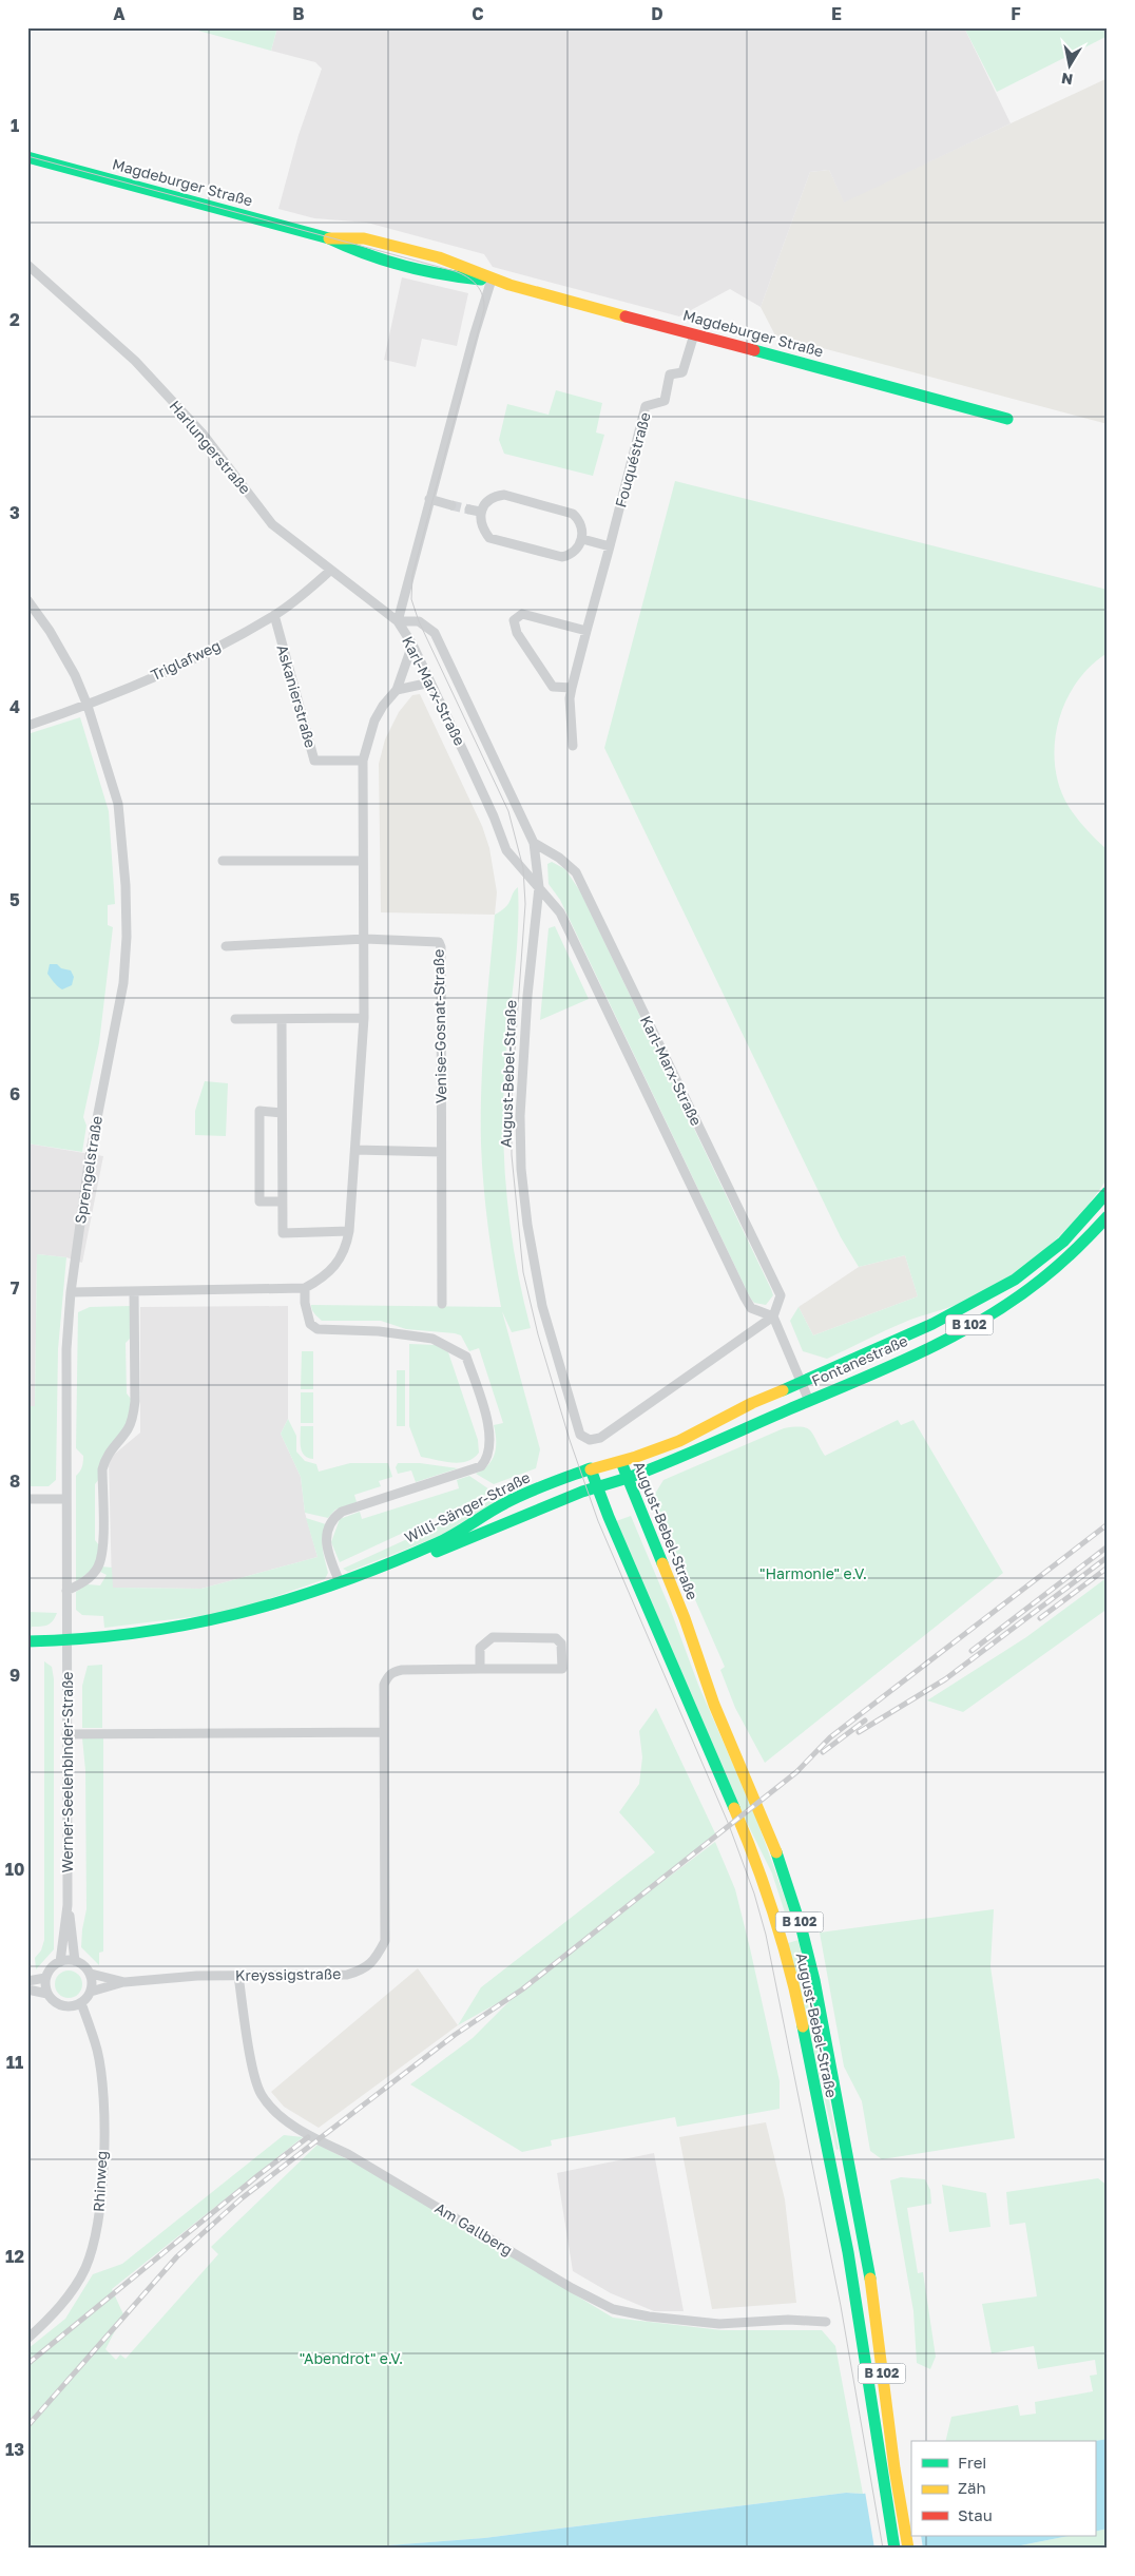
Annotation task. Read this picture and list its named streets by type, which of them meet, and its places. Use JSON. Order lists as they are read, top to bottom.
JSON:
{
  "streets": {
    "main road": [
      "Magdeburger Straße",
      "August-Bebel-Straße",
      "B 102",
      "Fontanestraße",
      "Willi-Sänger-Straße"
    ],
    "street": [
      "Harlungerstraße",
      "Fouquéstraße",
      "Triglafweg",
      "Karl-Marx-Straße",
      "Askanierstraße",
      "Venise-Gosnat-Straße",
      "Sprengelstraße",
      "Werner-Seelenbinder-Straße",
      "Kreyssigstraße",
      "Rhinweg",
      "Am Gallberg"
    ]
  },
  "crossings": [
    ["Magdeburger Straße", "Fouquéstraße"],
    ["Harlungerstraße", "Triglafweg"],
    ["Harlungerstraße", "Karl-Marx-Straße"],
    ["Triglafweg", "Askanierstraße"],
    ["Triglafweg", "Sprengelstraße"],
    ["Karl-Marx-Straße", "August-Bebel-Straße"],
    ["August-Bebel-Straße", "Fontanestraße"],
    ["August-Bebel-Straße", "Willi-Sänger-Straße"],
    ["Sprengelstraße", "Willi-Sänger-Straße"],
    ["Sprengelstraße", "Werner-Seelenbinder-Straße"],
    ["Fontanestraße", "Willi-Sänger-Straße"],
    ["Willi-Sänger-Straße", "Werner-Seelenbinder-Straße"],
    ["Werner-Seelenbinder-Straße", "Kreyssigstraße"],
    ["Werner-Seelenbinder-Straße", "Rhinweg"],
    ["Kreyssigstraße", "Rhinweg"],
    ["Kreyssigstraße", "Am Gallberg"]
  ],
  "parks": ["\"Harmonie\" e.V.", "\"Abendrot\" e.V."],
  "legend": ["Frei", "Zäh", "Stau"],
  "north": "bottom",
  "grid": {
    "columns": [
      "A",
      "B",
      "C",
      "D",
      "E",
      "F"
    ],
    "rows": [
      "1",
      "2",
      "3",
      "4",
      "5",
      "6",
      "7",
      "8",
      "9",
      "10",
      "11",
      "12",
      "13"
    ]
  }
}
